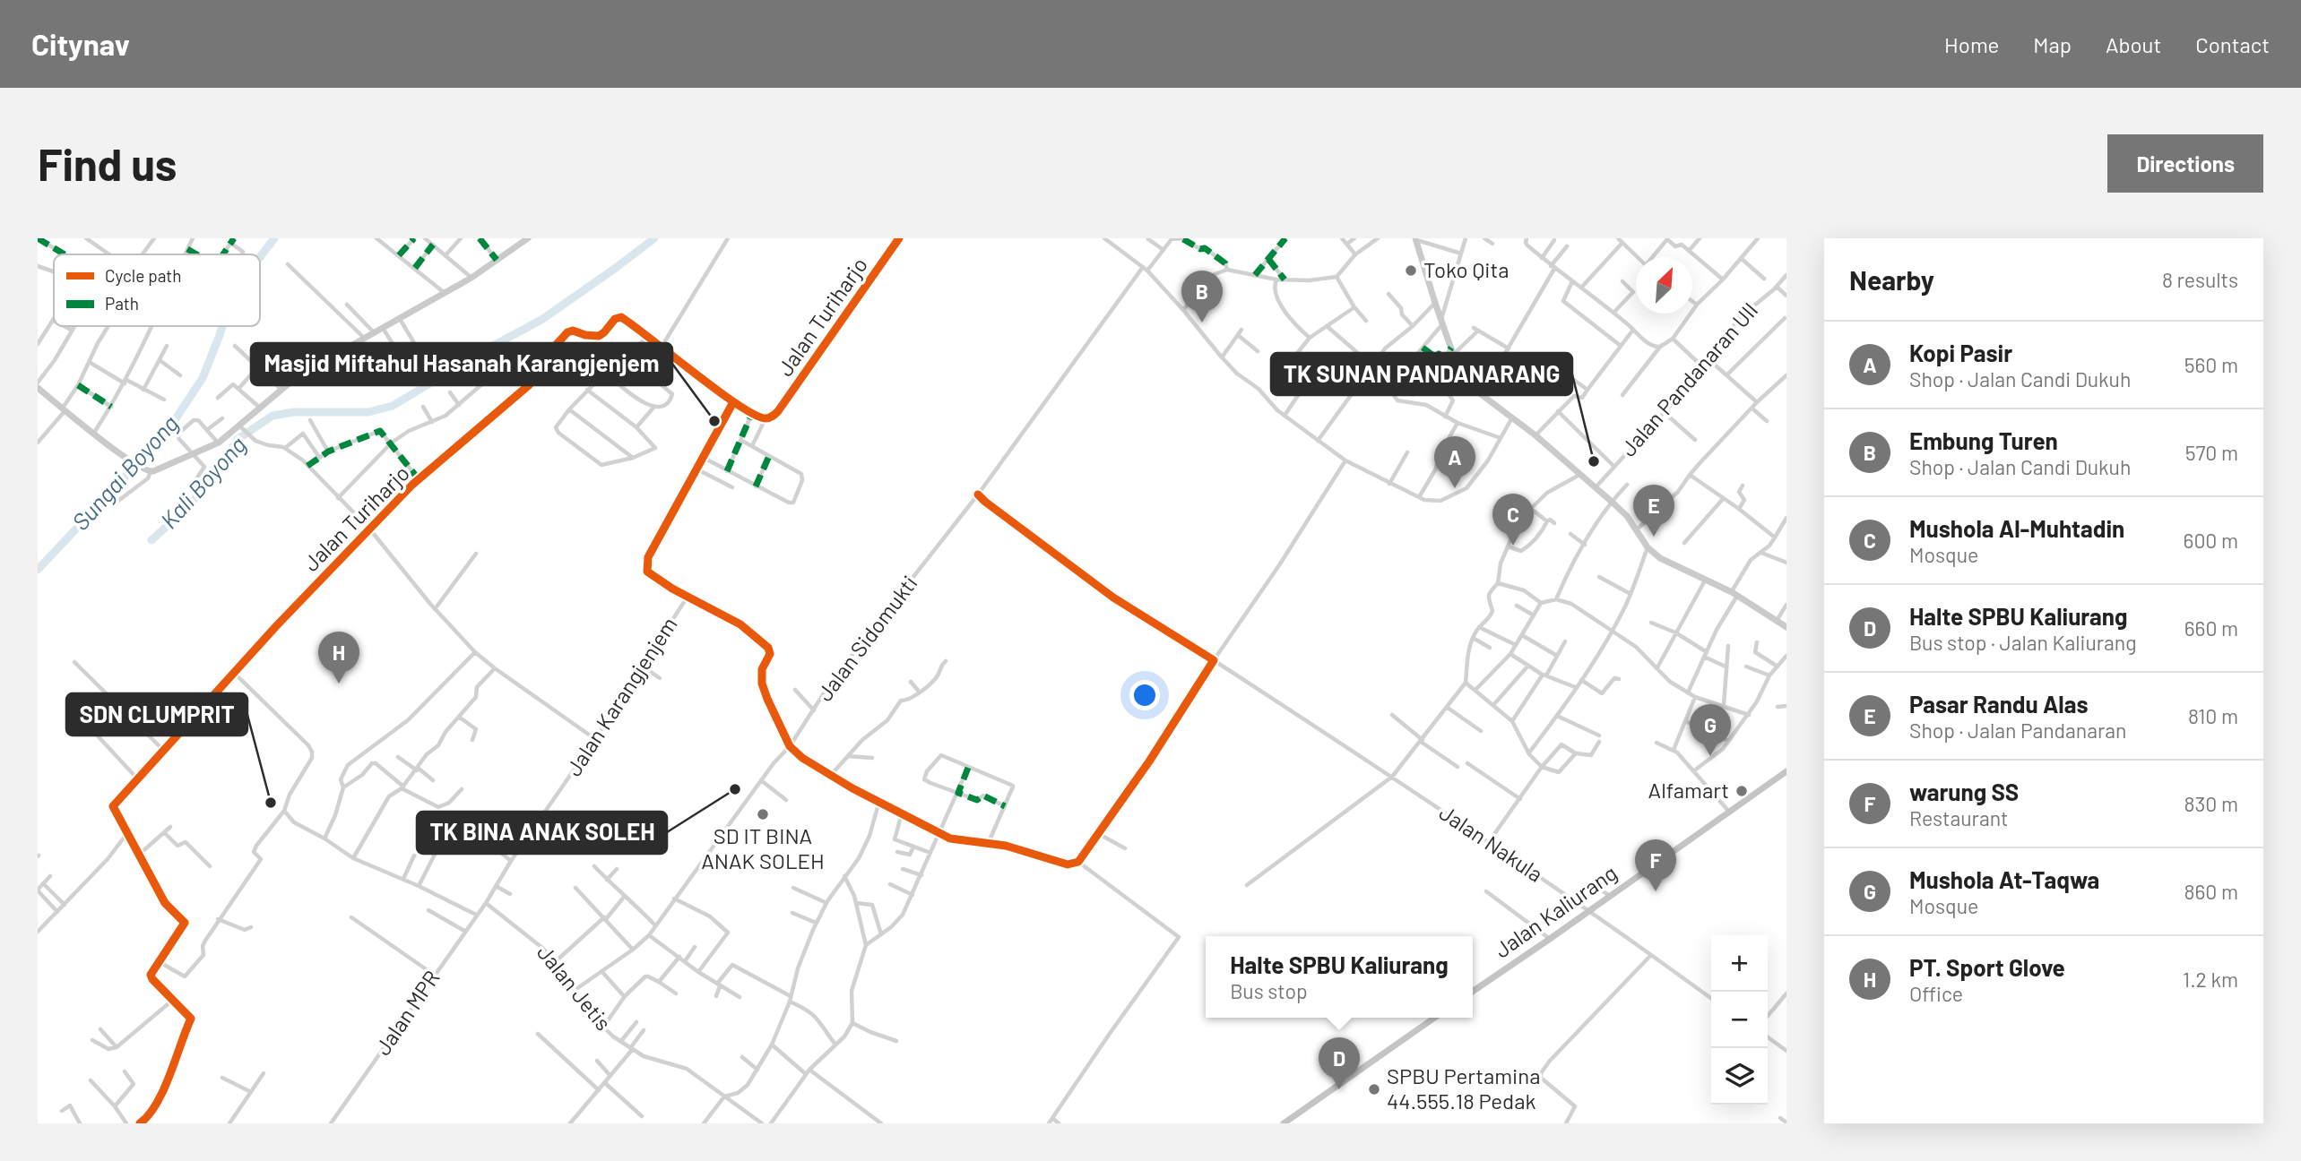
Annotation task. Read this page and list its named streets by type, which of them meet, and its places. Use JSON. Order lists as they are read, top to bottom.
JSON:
{
  "streets": {
    "main road": ["Jalan Kaliurang"],
    "street": [
      "Jalan Turiharjo",
      "Jalan Pandanaran UII",
      "Jalan Sidomukti",
      "Jalan Karangjenjem",
      "Jalan Nakula",
      "Jalan Jetis",
      "Jalan MPR"
    ]
  },
  "crossings": [
    ["Jalan Turiharjo", "Jalan Karangjenjem"],
    ["Jalan Sidomukti", "Jalan Nakula"],
    ["Jalan Sidomukti", "Jalan Jetis"],
    ["Jalan Karangjenjem", "Jalan Jetis"],
    ["Jalan Karangjenjem", "Jalan MPR"],
    ["Jalan Nakula", "Jalan Kaliurang"],
    ["Jalan Jetis", "Jalan MPR"]
  ],
  "water": ["Sungai Boyong", "Kali Boyong"],
  "places": [
    "Toko Qita",
    "Masjid Miftahul Hasanah Karangjenjem",
    "TK SUNAN PANDANARANG",
    "TK BINA ANAK SOLEH",
    "Alfamart",
    "SDN CLUMPRIT",
    "SD IT BINA ANAK SOLEH",
    "SPBU Pertamina 44.555.18 Pedak"
  ],
  "legend": ["Cycle path", "Path"],
  "north": "top right",
  "page": {
    "header": "Citynav",
    "nav": [
      "Home",
      "Map",
      "About",
      "Contact"
    ],
    "buttons": "Directions",
    "title": "Find us",
    "heading": ["Nearby", "8 results"],
    "pins": [
      "B",
      "A",
      "E",
      "C",
      "H",
      "G",
      "F",
      "D"
    ],
    "list": [
      {
        "mark": "A",
        "name": "Kopi Pasir",
        "note": "Shop · Jalan Candi Dukuh",
        "value": "560 m"
      },
      {
        "mark": "B",
        "name": "Embung Turen",
        "note": "Shop · Jalan Candi Dukuh",
        "value": "570 m"
      },
      {
        "mark": "C",
        "name": "Mushola Al-Muhtadin",
        "note": "Mosque",
        "value": "600 m"
      },
      {
        "mark": "D",
        "name": "Halte SPBU Kaliurang",
        "note": "Bus stop · Jalan Kaliurang",
        "value": "660 m"
      },
      {
        "mark": "E",
        "name": "Pasar Randu Alas",
        "note": "Shop · Jalan Pandanaran",
        "value": "810 m"
      },
      {
        "mark": "F",
        "name": "warung SS",
        "note": "Restaurant",
        "value": "830 m"
      },
      {
        "mark": "G",
        "name": "Mushola At-Taqwa",
        "note": "Mosque",
        "value": "860 m"
      },
      {
        "mark": "H",
        "name": "PT. Sport Glove",
        "note": "Office",
        "value": "1.2 km"
      }
    ],
    "map_buttons": ["+", "−"],
    "popup": ["Halte SPBU Kaliurang", "Bus stop"]
  }
}
